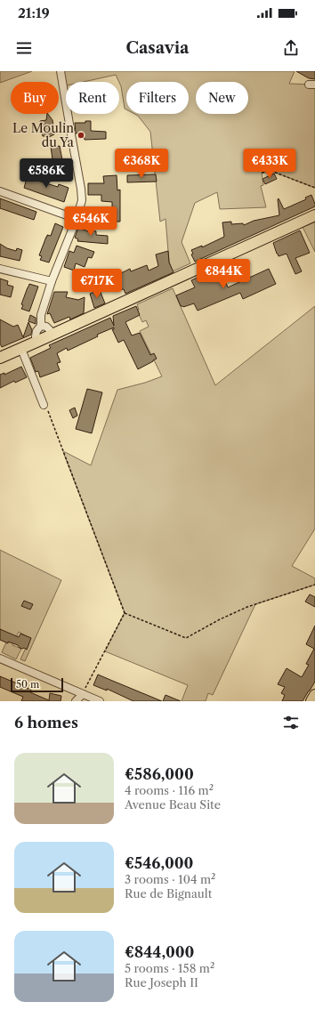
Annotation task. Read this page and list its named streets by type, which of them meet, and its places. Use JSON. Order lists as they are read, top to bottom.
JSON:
{
  "places": ["Le Moulin du Ya"],
  "scale_bar": "50 m",
  "page": {
    "status": "21:19",
    "header": "Casavia",
    "chip": [
      "Buy",
      "Rent",
      "Filters",
      "New"
    ],
    "price": [
      "€368K",
      "€433K",
      "€586K",
      "€546K",
      "€844K",
      "€717K"
    ],
    "scale": "50 m",
    "heading": "6 homes",
    "list": [
      {
        "name": "€586,000",
        "note": "4 rooms · 116 m² · Avenue Beau Site"
      },
      {
        "name": "€546,000",
        "note": "3 rooms · 104 m² · Rue de Bignault"
      },
      {
        "name": "€844,000",
        "note": "5 rooms · 158 m² · Rue Joseph II"
      }
    ]
  }
}
